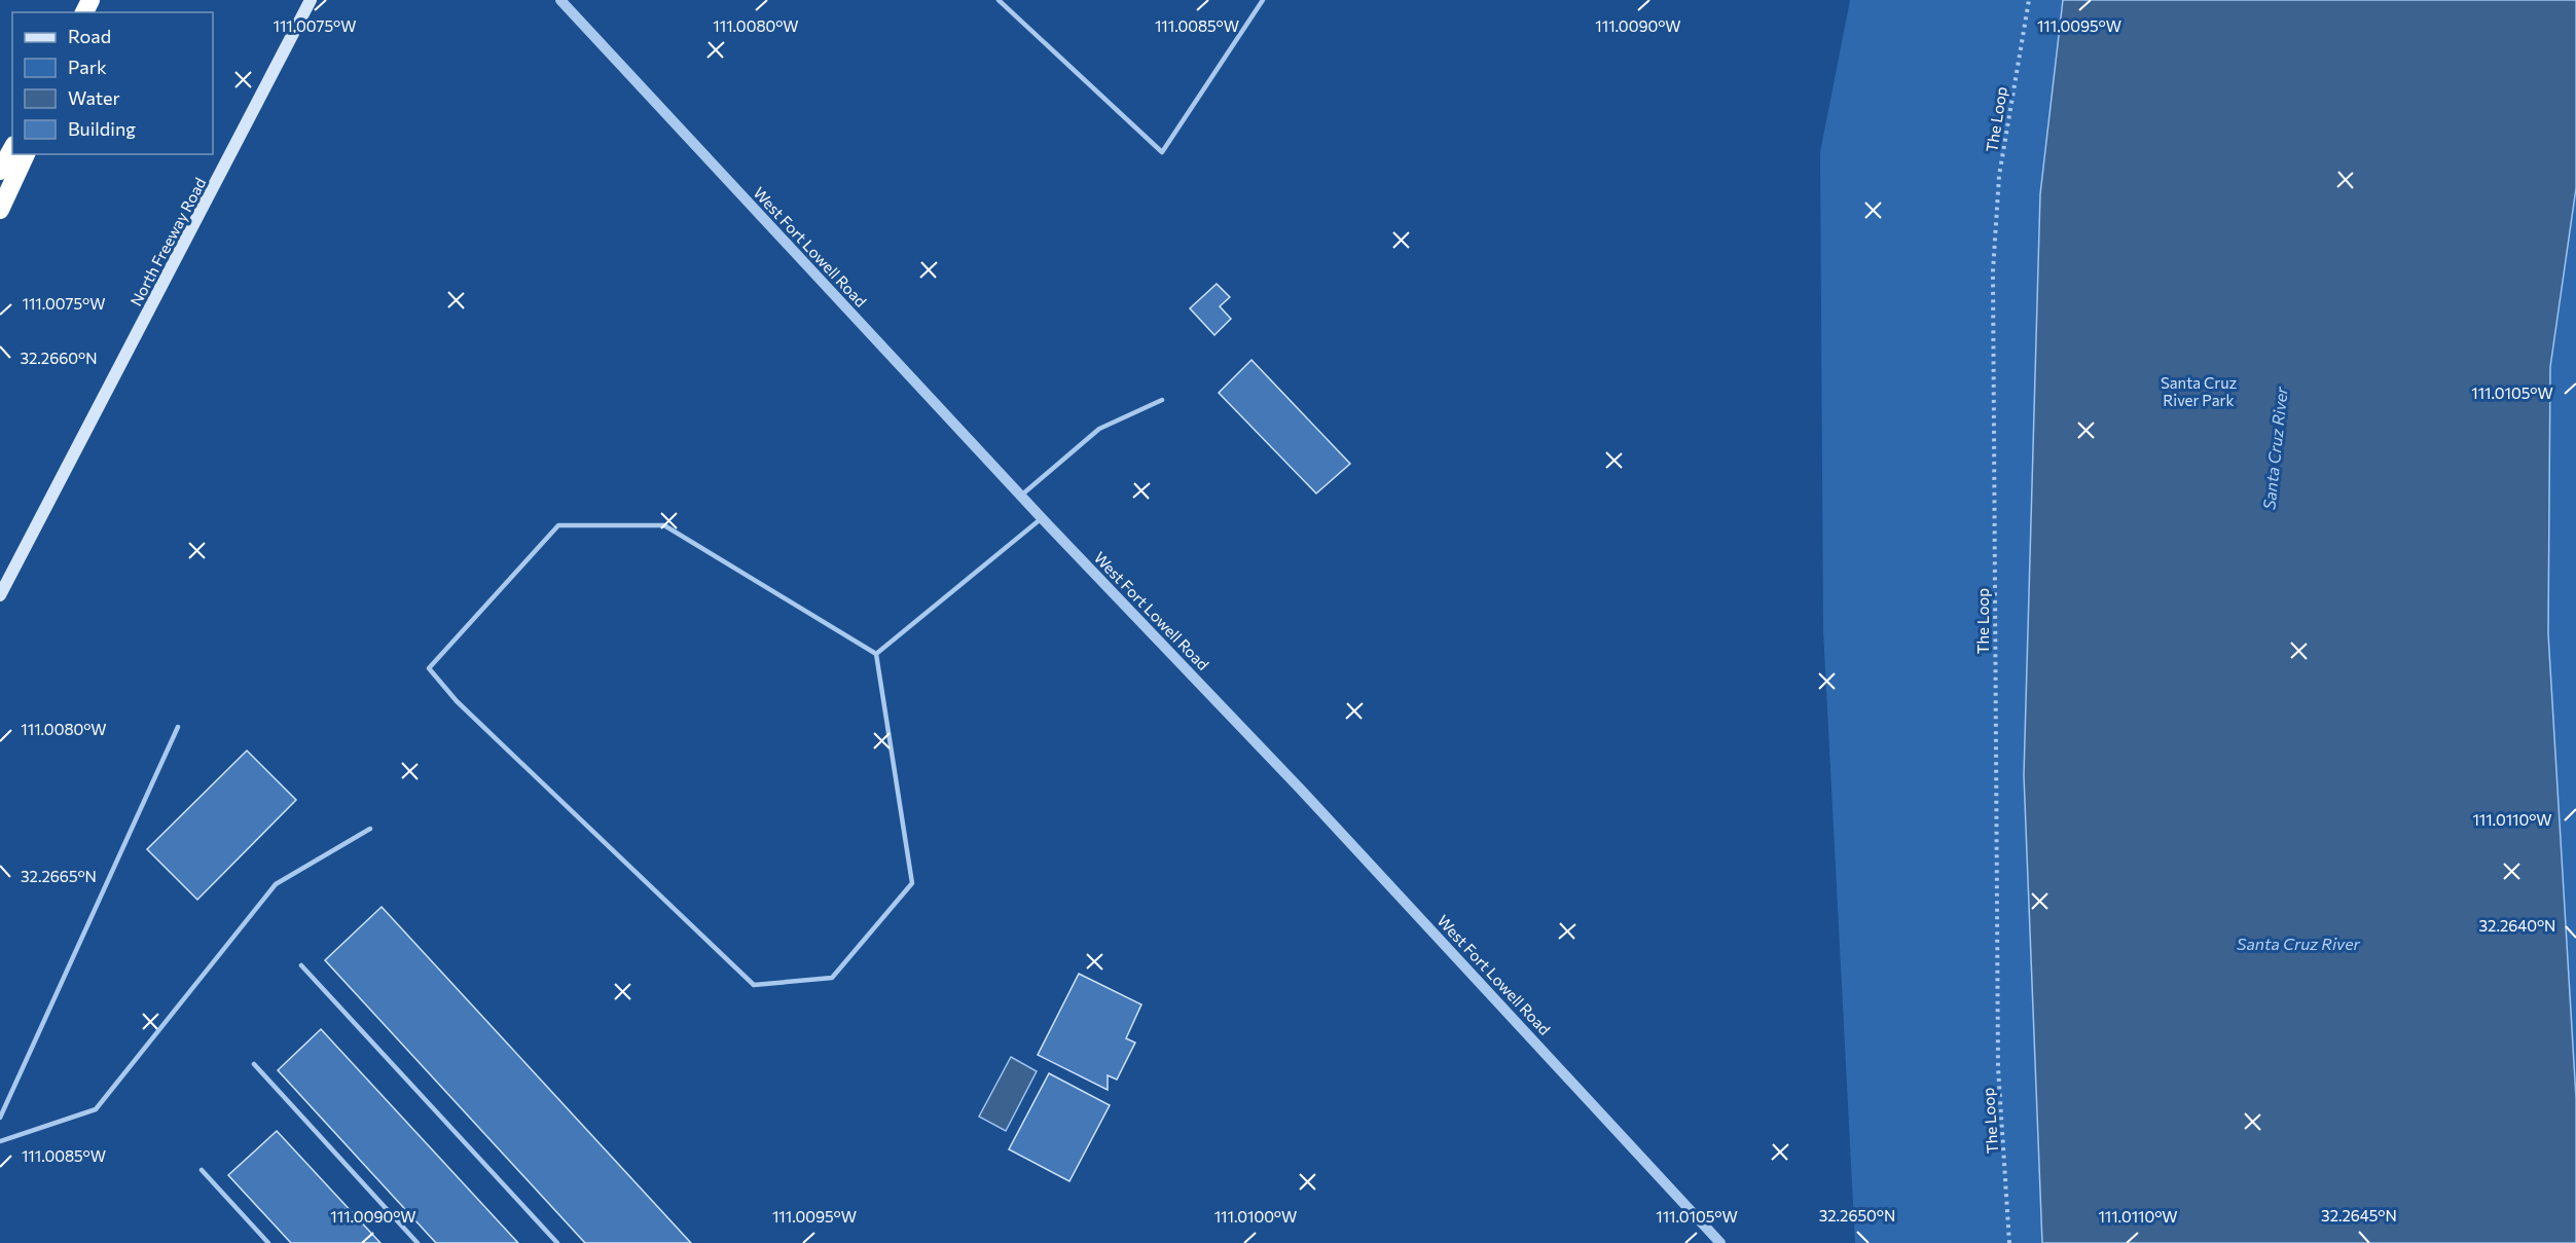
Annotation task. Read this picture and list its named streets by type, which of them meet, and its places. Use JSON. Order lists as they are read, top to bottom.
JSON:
{
  "streets": {
    "main road": ["North Freeway Road"],
    "street": ["West Fort Lowell Road"],
    "path": ["The Loop"]
  },
  "water": ["Santa Cruz River"],
  "parks": ["Santa Cruz River Park"],
  "legend": [
    "Road",
    "Park",
    "Water",
    "Building"
  ],
  "coordinates": [
    "111.0075°W",
    "111.0080°W",
    "111.0085°W",
    "111.0090°W",
    "111.0095°W",
    "32.2660°N",
    "111.0105°W",
    "111.0110°W",
    "32.2665°N",
    "32.2640°N",
    "32.2650°N",
    "32.2645°N",
    "111.0100°W"
  ]
}
